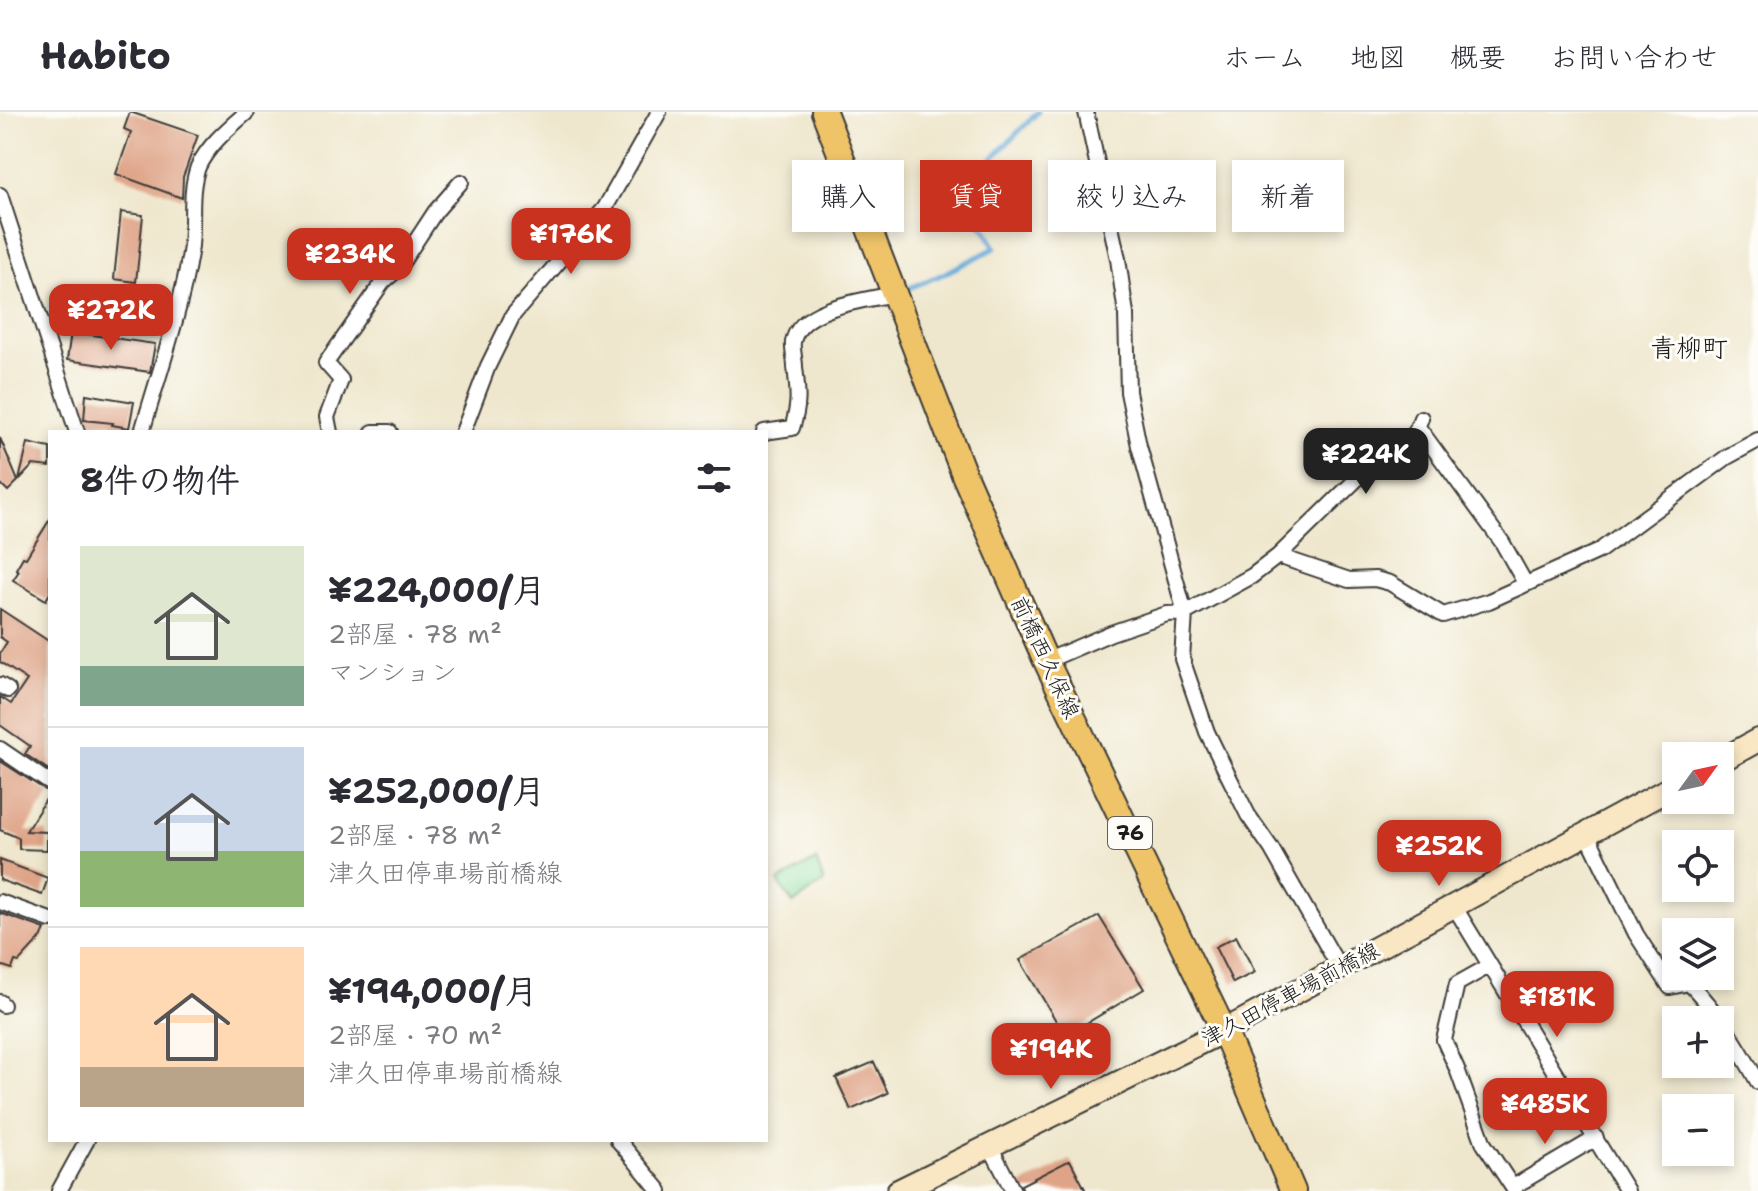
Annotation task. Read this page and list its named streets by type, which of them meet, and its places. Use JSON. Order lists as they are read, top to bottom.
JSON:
{
  "streets": {
    "main road": ["前橋西久保線", "76", "津久田停車場前橋線"]
  },
  "crossings": [
    ["前橋西久保線", "津久田停車場前橋線"]
  ],
  "districts": ["青柳町"],
  "north": "top right",
  "page": {
    "header": "Habito",
    "nav": [
      "ホーム",
      "地図",
      "概要",
      "お問い合わせ"
    ],
    "chip": [
      "購入",
      "賃貸",
      "絞り込み",
      "新着"
    ],
    "price": [
      "¥176K",
      "¥234K",
      "¥272K",
      "¥224K",
      "¥252K",
      "¥181K",
      "¥194K",
      "¥485K"
    ],
    "heading": "8件の物件",
    "list": [
      {
        "name": "¥224,000/月",
        "note": "2部屋 · 78 m² · マンション"
      },
      {
        "name": "¥252,000/月",
        "note": "2部屋 · 78 m² · 津久田停車場前橋線"
      },
      {
        "name": "¥194,000/月",
        "note": "2部屋 · 70 m² · 津久田停車場前橋線"
      }
    ],
    "map_buttons": ["+", "−"]
  }
}
